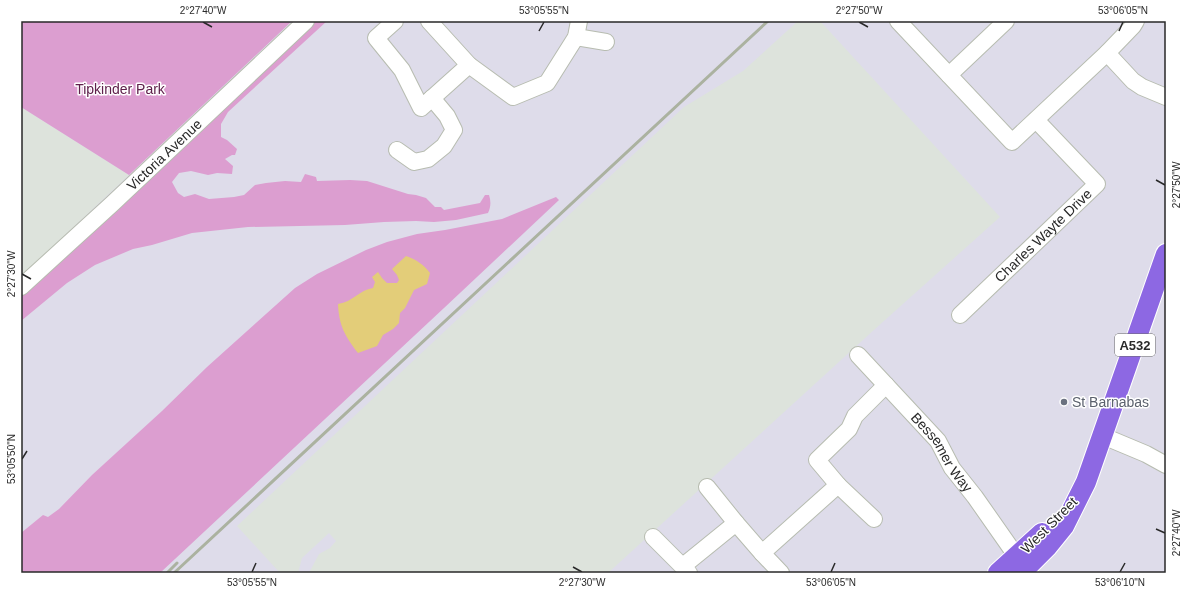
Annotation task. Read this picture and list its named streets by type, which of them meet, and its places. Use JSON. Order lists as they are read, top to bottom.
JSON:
{
  "streets": {
    "main road": ["A532", "West Street"],
    "street": ["Victoria Avenue", "Charles Wayte Drive", "Bessemer Way"]
  },
  "crossings": [
    ["Bessemer Way", "West Street"]
  ],
  "parks": ["Tipkinder Park"],
  "places": ["St Barnabas"],
  "coordinates": [
    "2°27'40\"W",
    "53°05'55\"N",
    "2°27'50\"W",
    "53°06'05\"N",
    "2°27'30\"W",
    "53°05'50\"N",
    "53°06'10\"N"
  ]
}
